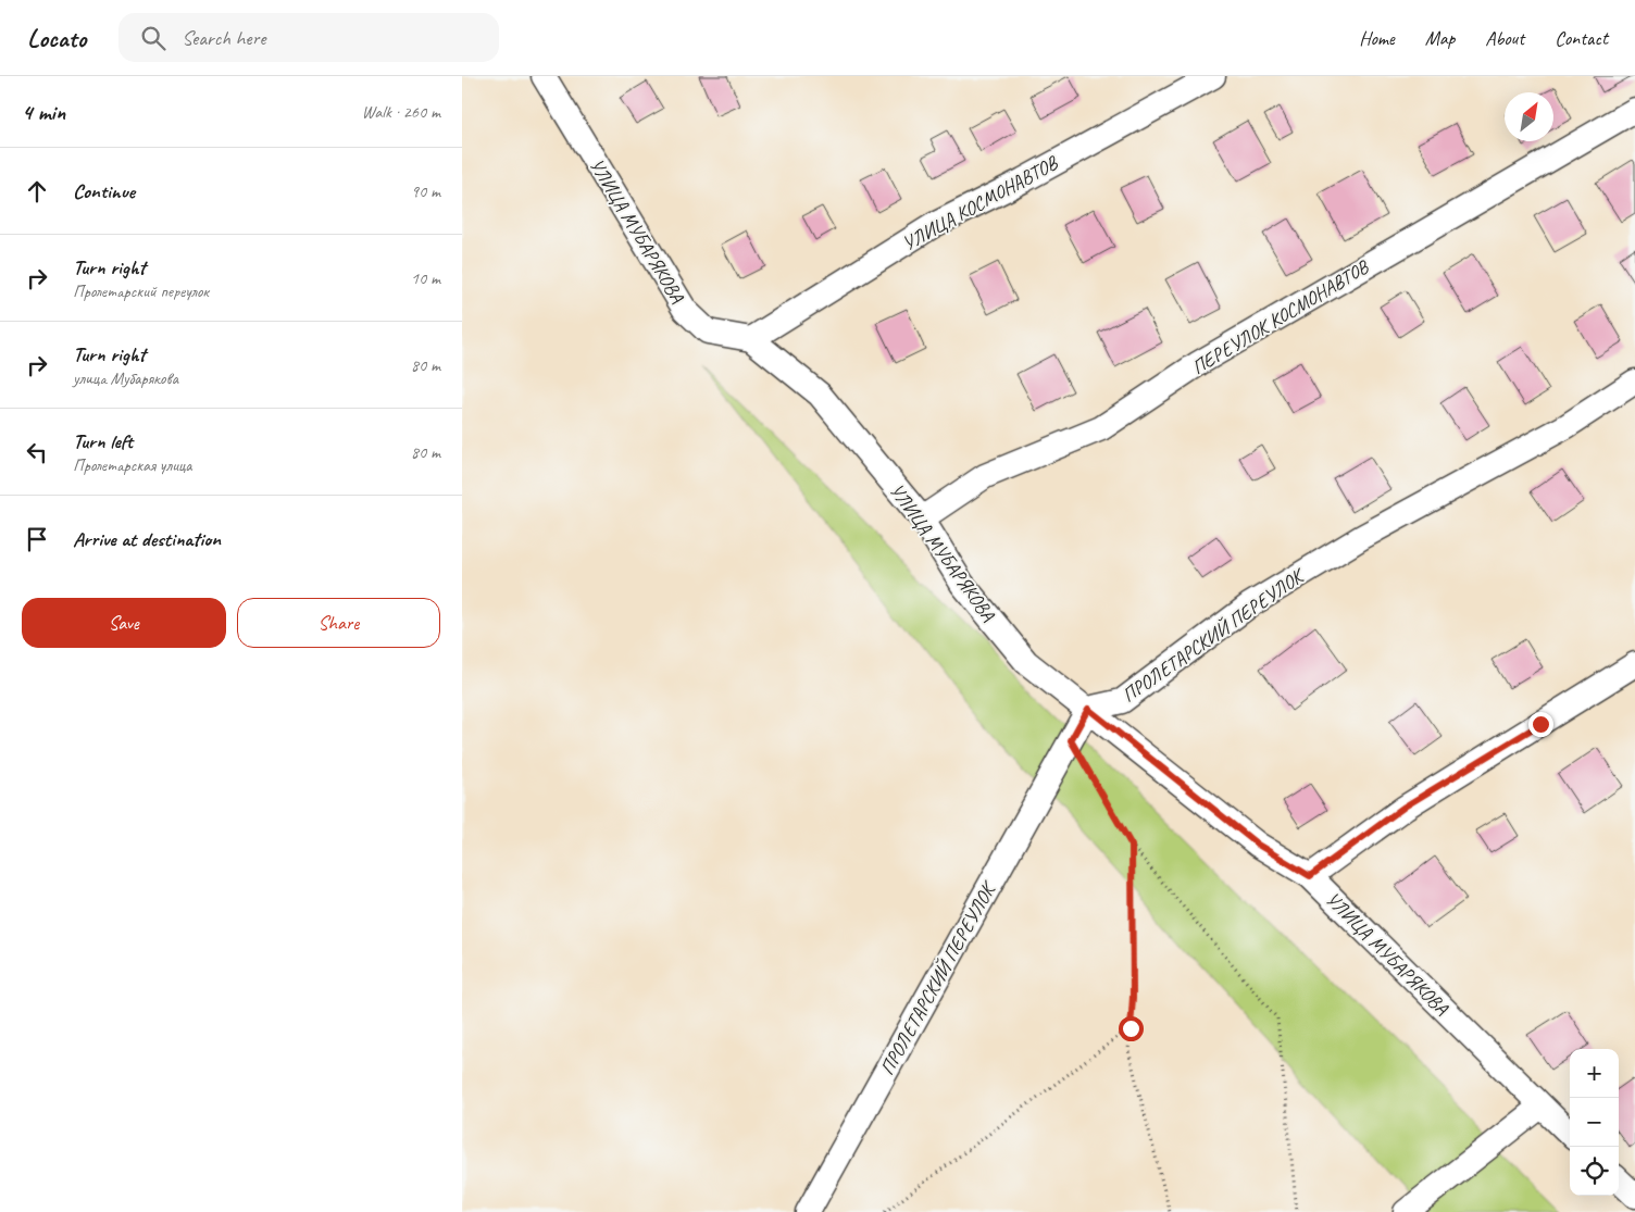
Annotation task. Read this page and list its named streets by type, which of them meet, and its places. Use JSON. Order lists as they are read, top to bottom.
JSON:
{
  "streets": {
    "street": [
      "УЛИЦА КОСМОНАВТОВ",
      "УЛИЦА МУБАРЯКОВА",
      "ПЕРЕУЛОК КОСМОНАВТОВ",
      "ПРОЛЕТАРСКИЙ ПЕРЕУЛОК"
    ]
  },
  "crossings": [
    ["УЛИЦА КОСМОНАВТОВ", "УЛИЦА МУБАРЯКОВА"],
    ["УЛИЦА МУБАРЯКОВА", "ПЕРЕУЛОК КОСМОНАВТОВ"],
    ["УЛИЦА МУБАРЯКОВА", "ПРОЛЕТАРСКИЙ ПЕРЕУЛОК"]
  ],
  "north": "top right",
  "page": {
    "header": "Locato",
    "search": "Search here",
    "nav": [
      "Home",
      "Map",
      "About",
      "Contact"
    ],
    "heading": ["4 min", "Walk · 260 m"],
    "list": [
      ["Continue", "90 m"],
      ["Turn right", "Пролетарский переулок", "10 m"],
      ["Turn right", "улица Мубарякова", "80 m"],
      ["Turn left", "Пролетарская улица", "80 m"],
      "Arrive at destination"
    ],
    "buttons": ["Save", "Share"],
    "map_buttons": ["+", "−"]
  }
}
